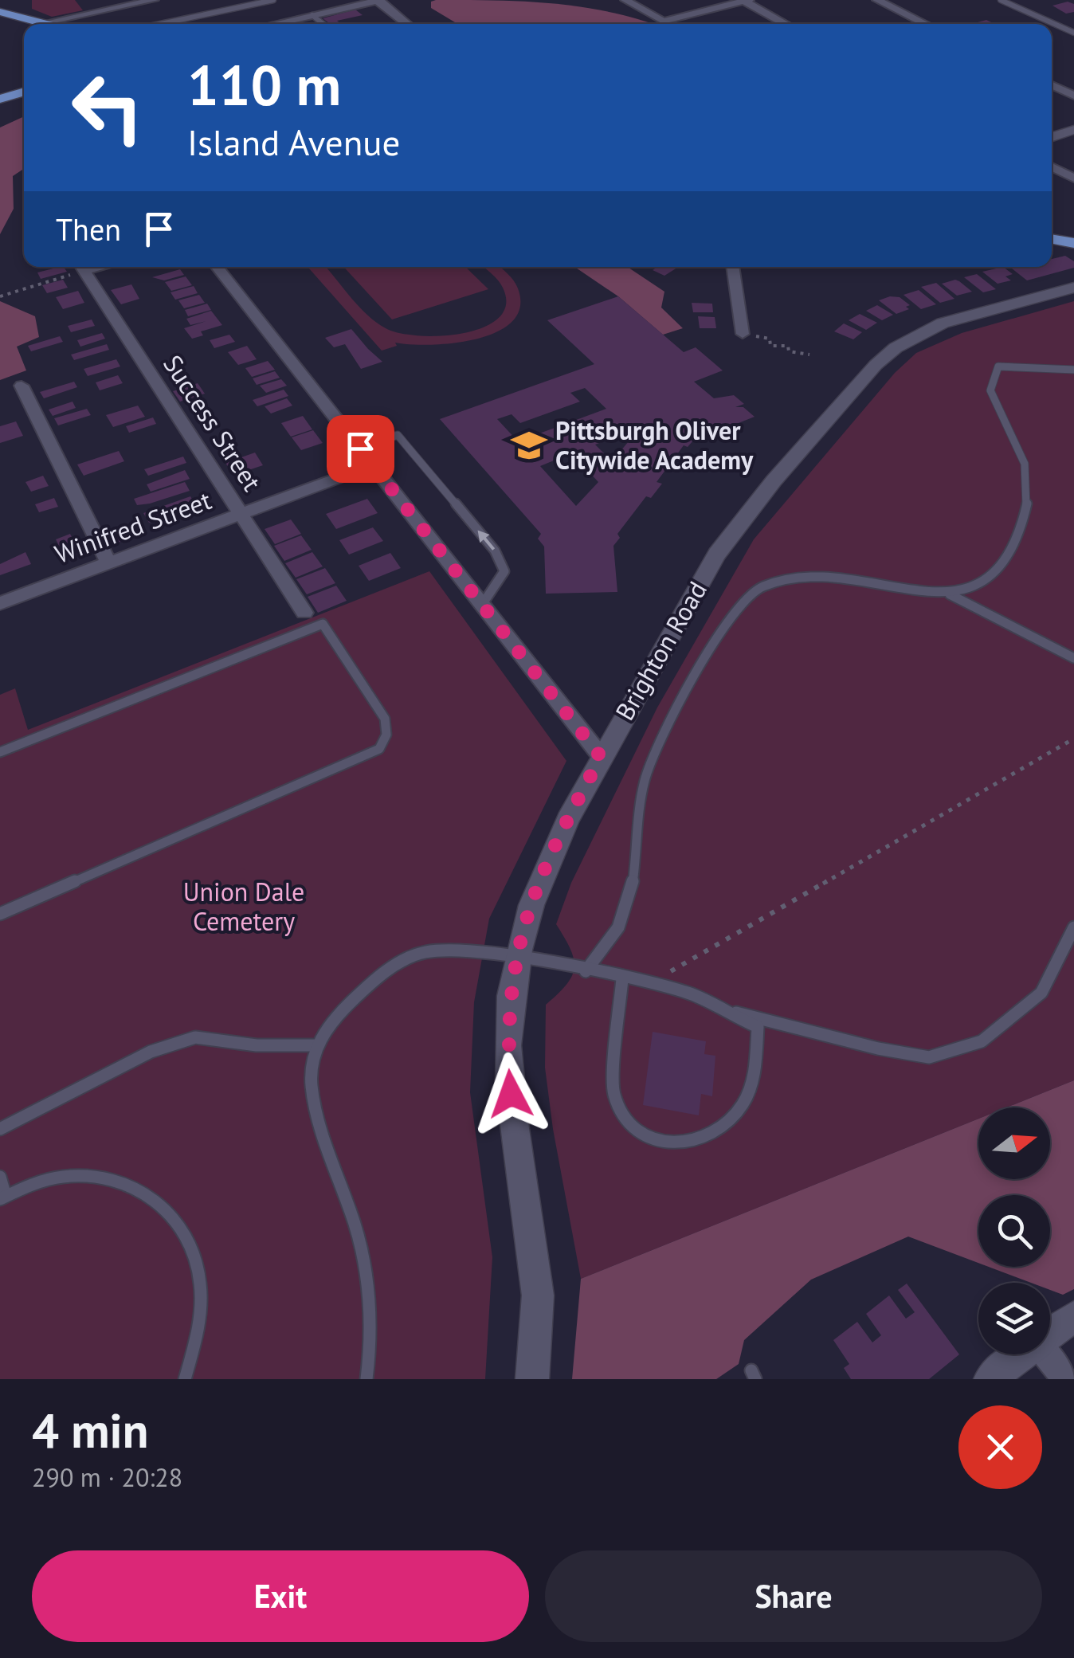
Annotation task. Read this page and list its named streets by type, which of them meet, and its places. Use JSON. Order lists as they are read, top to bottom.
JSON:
{
  "streets": {
    "street": ["Success Street", "Winifred Street", "Brighton Road"]
  },
  "crossings": [
    ["Success Street", "Winifred Street"]
  ],
  "parks": ["Union Dale Cemetery"],
  "places": {
    "school or university": ["Pittsburgh Oliver Citywide Academy"]
  },
  "north": "right",
  "page": {
    "turn": ["110 m", "Island Avenue"],
    "then": "Then",
    "heading": ["4 min", "290 m · 20:28"],
    "buttons": ["Exit", "Share"]
  }
}
